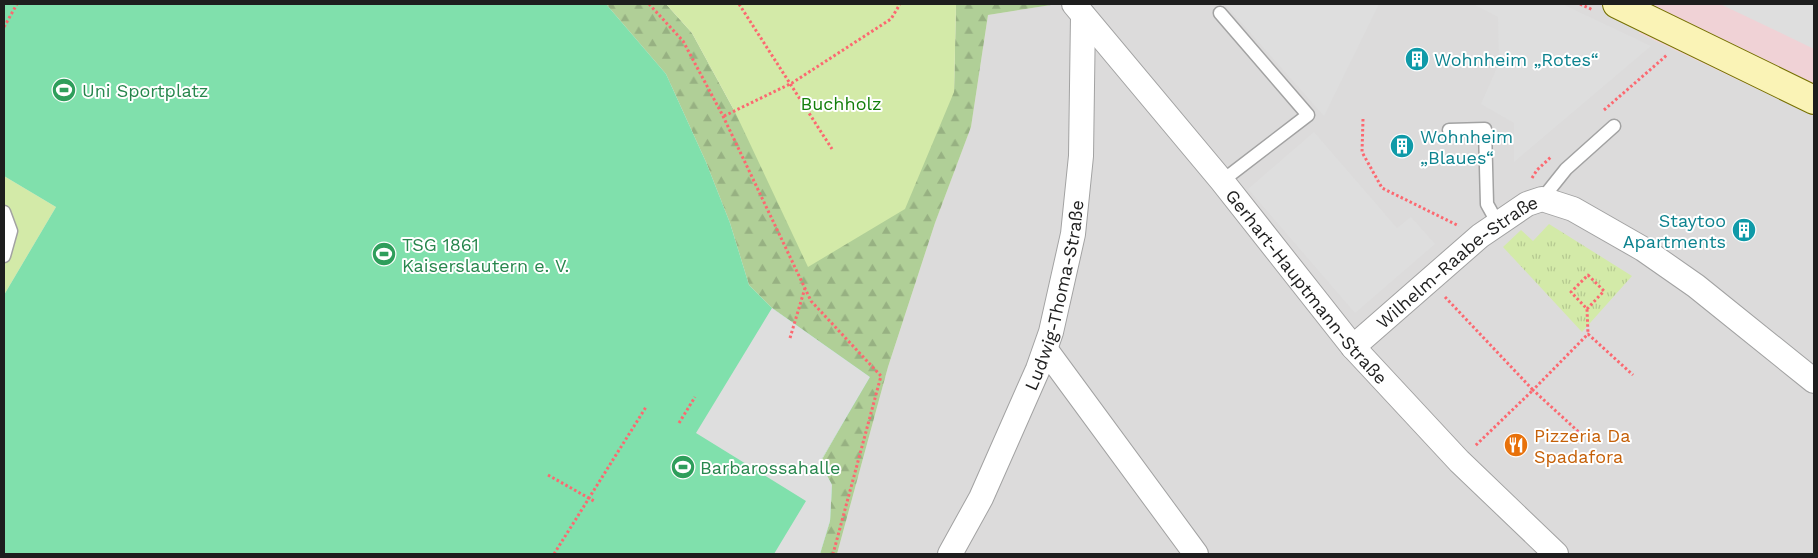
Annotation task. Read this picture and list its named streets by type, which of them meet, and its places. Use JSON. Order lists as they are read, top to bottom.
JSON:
{
  "streets": {
    "street": ["Wilhelm-Raabe-Straße", "Gerhart-Hauptmann-Straße", "Ludwig-Thoma-Straße"]
  },
  "crossings": [
    ["Wilhelm-Raabe-Straße", "Gerhart-Hauptmann-Straße"],
    ["Gerhart-Hauptmann-Straße", "Ludwig-Thoma-Straße"]
  ],
  "parks": ["Buchholz"],
  "places": {
    "building": ["Wohnheim „Rotes“", "Wohnheim „Blaues“", "Staytoo Apartments"],
    "sports": ["Uni Sportplatz", "TSG 1861 Kaiserslautern e. V.", "Barbarossahalle"],
    "restaurant": ["Pizzeria Da Spadafora"]
  }
}
